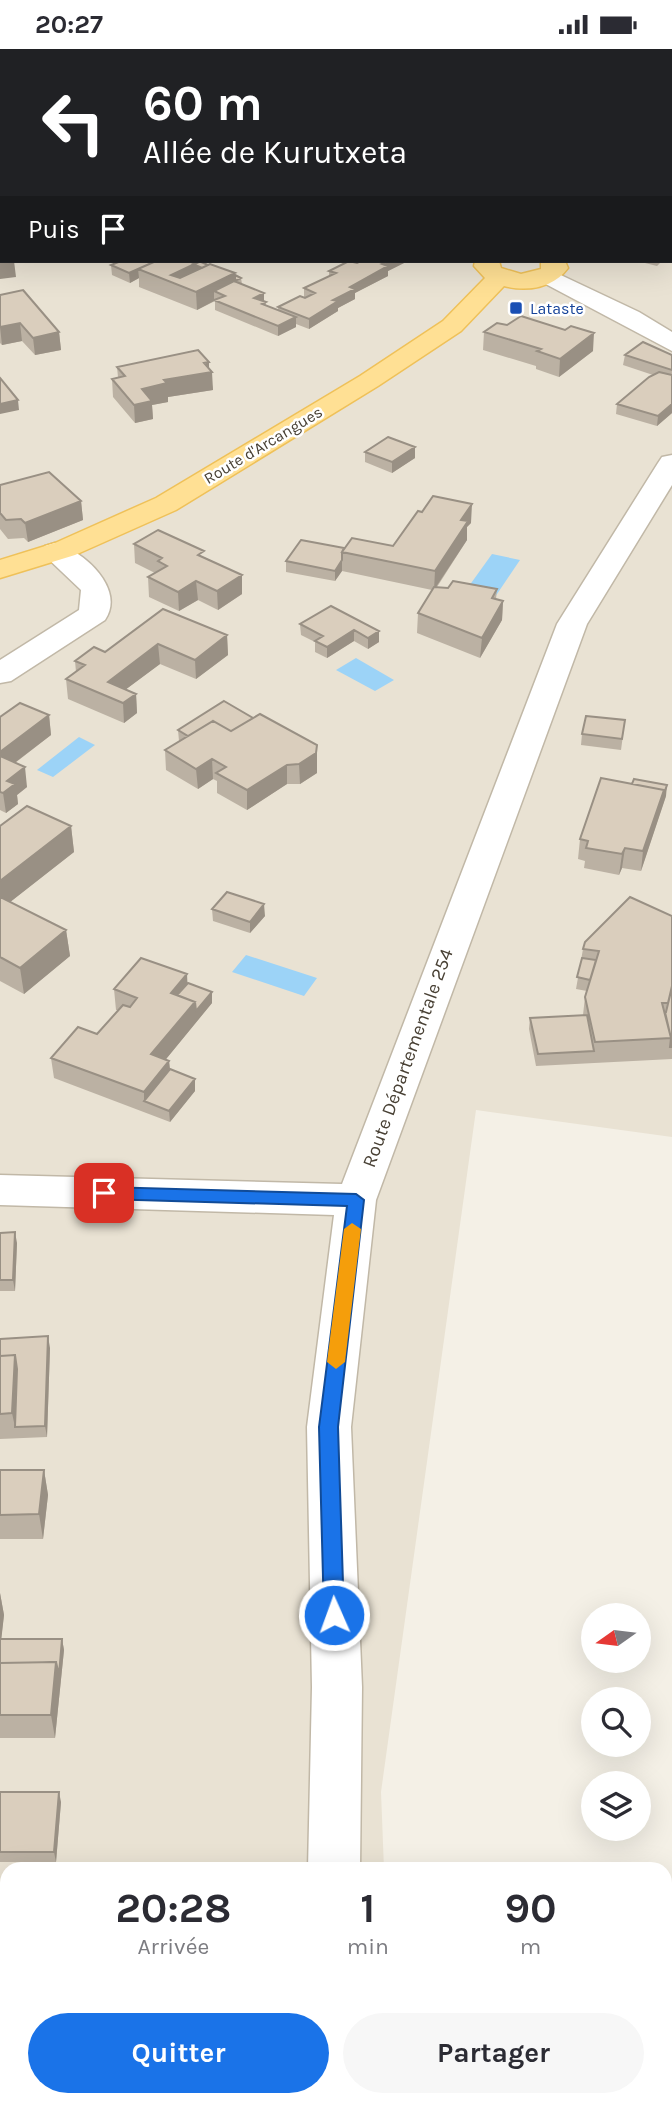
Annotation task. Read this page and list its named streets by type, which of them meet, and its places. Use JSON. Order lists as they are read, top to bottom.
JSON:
{
  "streets": {
    "main road": ["Route d'Arcangues"],
    "street": ["Route Départementale 254"]
  },
  "places": {
    "transit": ["Lataste"]
  },
  "north": "left",
  "page": {
    "status": "20:27",
    "turn": ["60 m", "Allée de Kurutxeta"],
    "then": "Puis",
    "eta": [
      "20:28",
      "Arrivée",
      "1",
      "min",
      "90",
      "m"
    ],
    "buttons": ["Quitter", "Partager"]
  }
}
